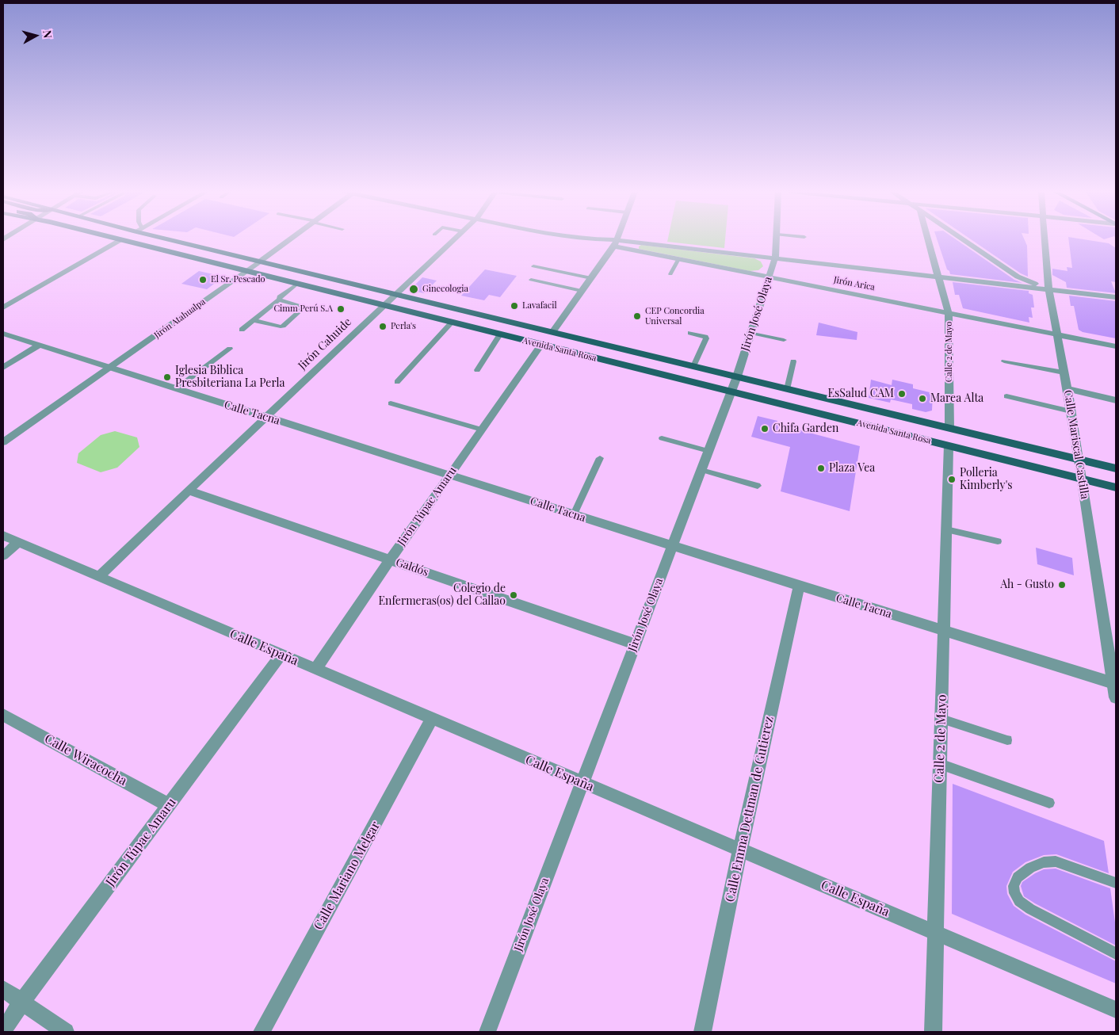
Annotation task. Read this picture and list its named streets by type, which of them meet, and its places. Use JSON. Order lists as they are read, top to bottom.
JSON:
{
  "streets": {
    "main road": ["Avenida Santa Rosa"],
    "street": [
      "Jirón Arica",
      "Jirón José Olaya",
      "Jirón Atahualpa",
      "Jirón Cahuide",
      "Calle 2 de Mayo",
      "Calle Tacna",
      "Calle Mariscal Castilla",
      "Jirón Túpac Amaru",
      "Galdós",
      "Calle España",
      "Calle Wiracocha",
      "Calle Emma Dettman de Gutierez",
      "Calle Mariano Melgar"
    ]
  },
  "crossings": [
    ["Jirón Arica", "Jirón José Olaya"],
    ["Jirón Arica", "Calle 2 de Mayo"],
    ["Jirón Arica", "Calle Mariscal Castilla"],
    ["Jirón José Olaya", "Avenida Santa Rosa"],
    ["Jirón José Olaya", "Calle Tacna"],
    ["Jirón José Olaya", "Galdós"],
    ["Jirón José Olaya", "Calle España"],
    ["Jirón Atahualpa", "Avenida Santa Rosa"],
    ["Jirón Atahualpa", "Calle Tacna"],
    ["Jirón Cahuide", "Avenida Santa Rosa"],
    ["Jirón Cahuide", "Calle Tacna"],
    ["Jirón Cahuide", "Galdós"],
    ["Jirón Cahuide", "Calle España"],
    ["Avenida Santa Rosa", "Calle 2 de Mayo"],
    ["Avenida Santa Rosa", "Calle Mariscal Castilla"],
    ["Avenida Santa Rosa", "Jirón Túpac Amaru"],
    ["Calle 2 de Mayo", "Calle Tacna"],
    ["Calle 2 de Mayo", "Calle España"],
    ["Calle Tacna", "Calle Mariscal Castilla"],
    ["Calle Tacna", "Jirón Túpac Amaru"],
    ["Calle Tacna", "Calle Emma Dettman de Gutierez"],
    ["Jirón Túpac Amaru", "Galdós"],
    ["Jirón Túpac Amaru", "Calle España"],
    ["Jirón Túpac Amaru", "Calle Wiracocha"],
    ["Calle España", "Calle Emma Dettman de Gutierez"],
    ["Calle España", "Calle Mariano Melgar"]
  ],
  "places": [
    "El Sr. Pescado",
    "Ginecologia",
    "Lavafacil",
    "Cimm Perú S.A",
    "CEP Concordia Universal",
    "Perla's",
    "Iglesia Biblica Presbiteriana La Perla",
    "EsSalud CAM",
    "Marea Alta",
    "Chifa Garden",
    "Plaza Vea",
    "Polleria Kimberly's",
    "Ah - Gusto",
    "Colegio de Enfermeras(os) del Callao"
  ],
  "north": "right"
}
